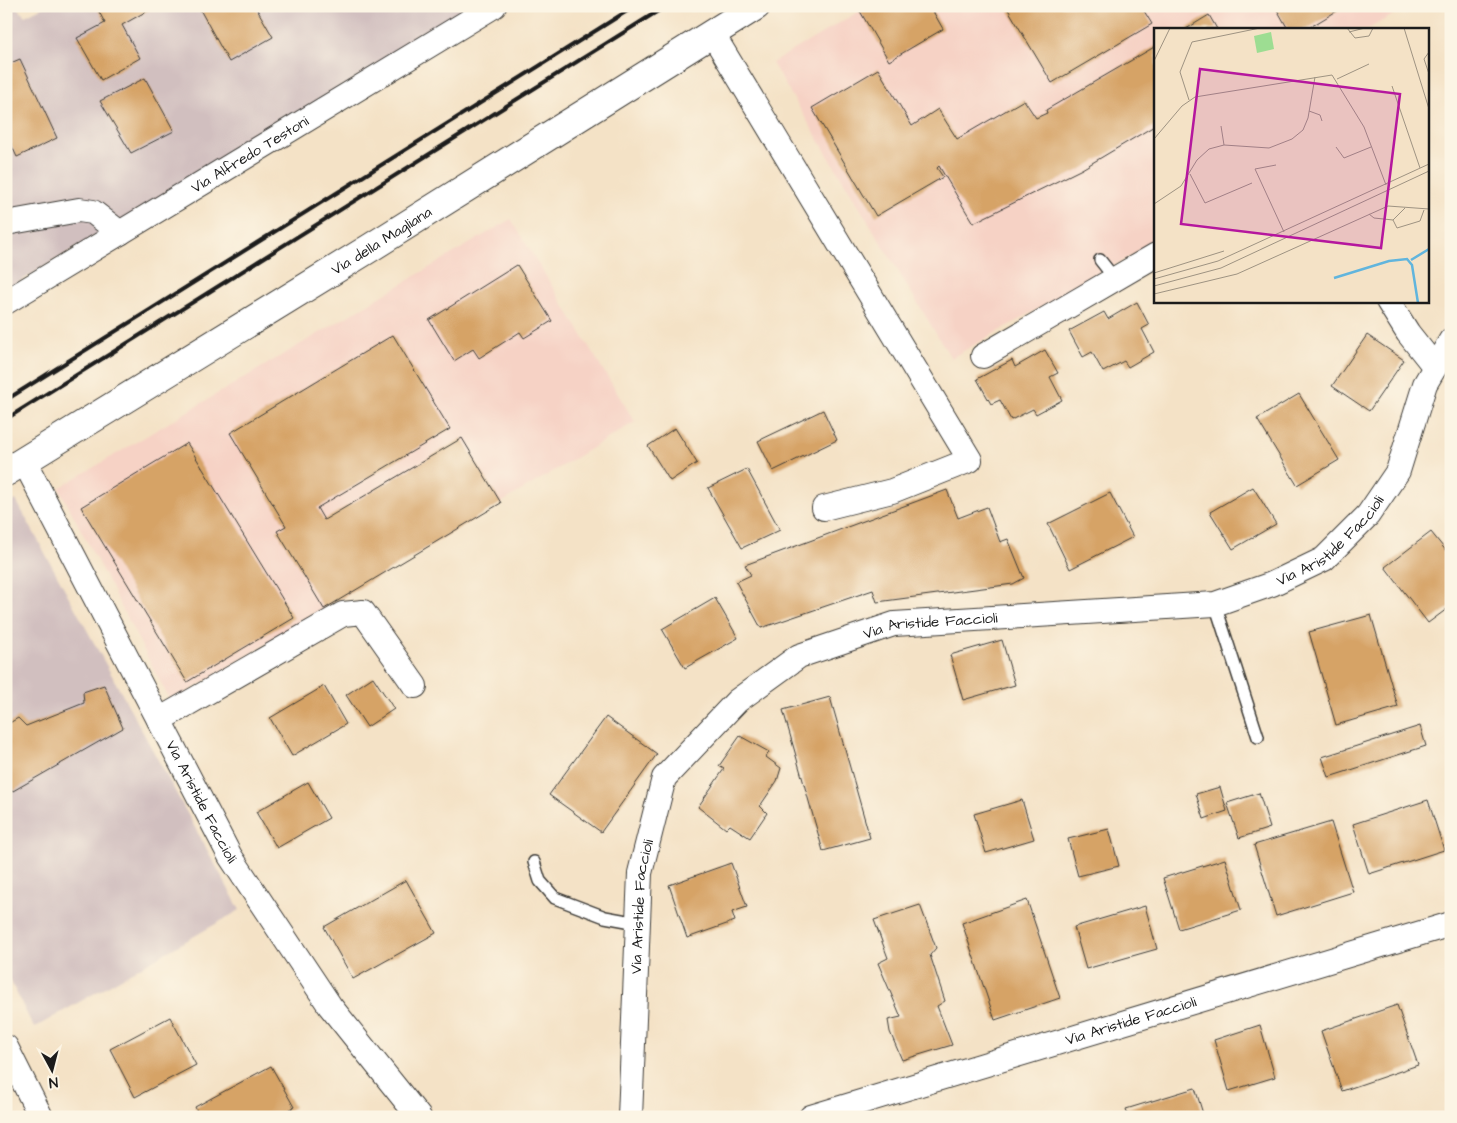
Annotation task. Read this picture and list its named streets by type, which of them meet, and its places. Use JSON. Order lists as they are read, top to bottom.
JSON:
{
  "streets": {
    "main road": ["Via della Magliana"],
    "street": ["Via Alfredo Testoni", "Via Aristide Faccioli"]
  },
  "crossings": [
    ["Via della Magliana", "Via Aristide Faccioli"]
  ],
  "north": "bottom"
}
